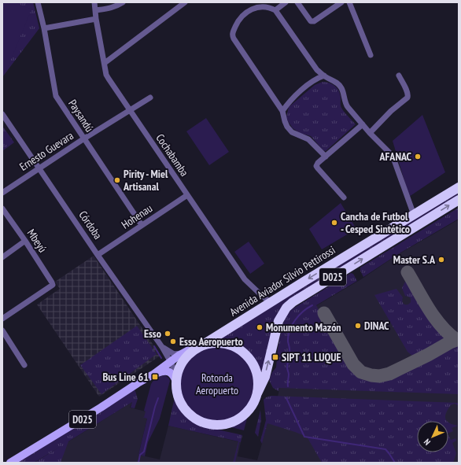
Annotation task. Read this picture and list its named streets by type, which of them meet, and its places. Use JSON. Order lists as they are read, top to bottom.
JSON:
{
  "streets": {
    "highway": ["D025", "Avenida Aviador Silvio Pettirossi"],
    "street": [
      "Paysandú",
      "Ernesto Guevara",
      "Cochabamba",
      "Hohenau",
      "Córdoba",
      "Mbeyú"
    ]
  },
  "crossings": [
    ["Paysandú", "Ernesto Guevara"],
    ["Paysandú", "Hohenau"],
    ["Ernesto Guevara", "Cochabamba"],
    ["Ernesto Guevara", "Córdoba"],
    ["Cochabamba", "Hohenau"],
    ["Cochabamba", "Avenida Aviador Silvio Pettirossi"],
    ["Hohenau", "Córdoba"],
    ["Córdoba", "D025"],
    ["Córdoba", "Avenida Aviador Silvio Pettirossi"],
    ["D025", "Avenida Aviador Silvio Pettirossi"]
  ],
  "parks": ["Rotonda Aeropuerto"],
  "places": {
    "other": [
      "AFANAC",
      "Pirity - Miel Artisanal",
      "Cancha de Futbol - Cesped Sintético",
      "Master S.A",
      "DINAC",
      "Monumento Mazón",
      "Esso",
      "Esso Aeropuerto"
    ],
    "transit": ["SIPT 11 LUQUE", "Bus Line 61"]
  },
  "north": "bottom left"
}
